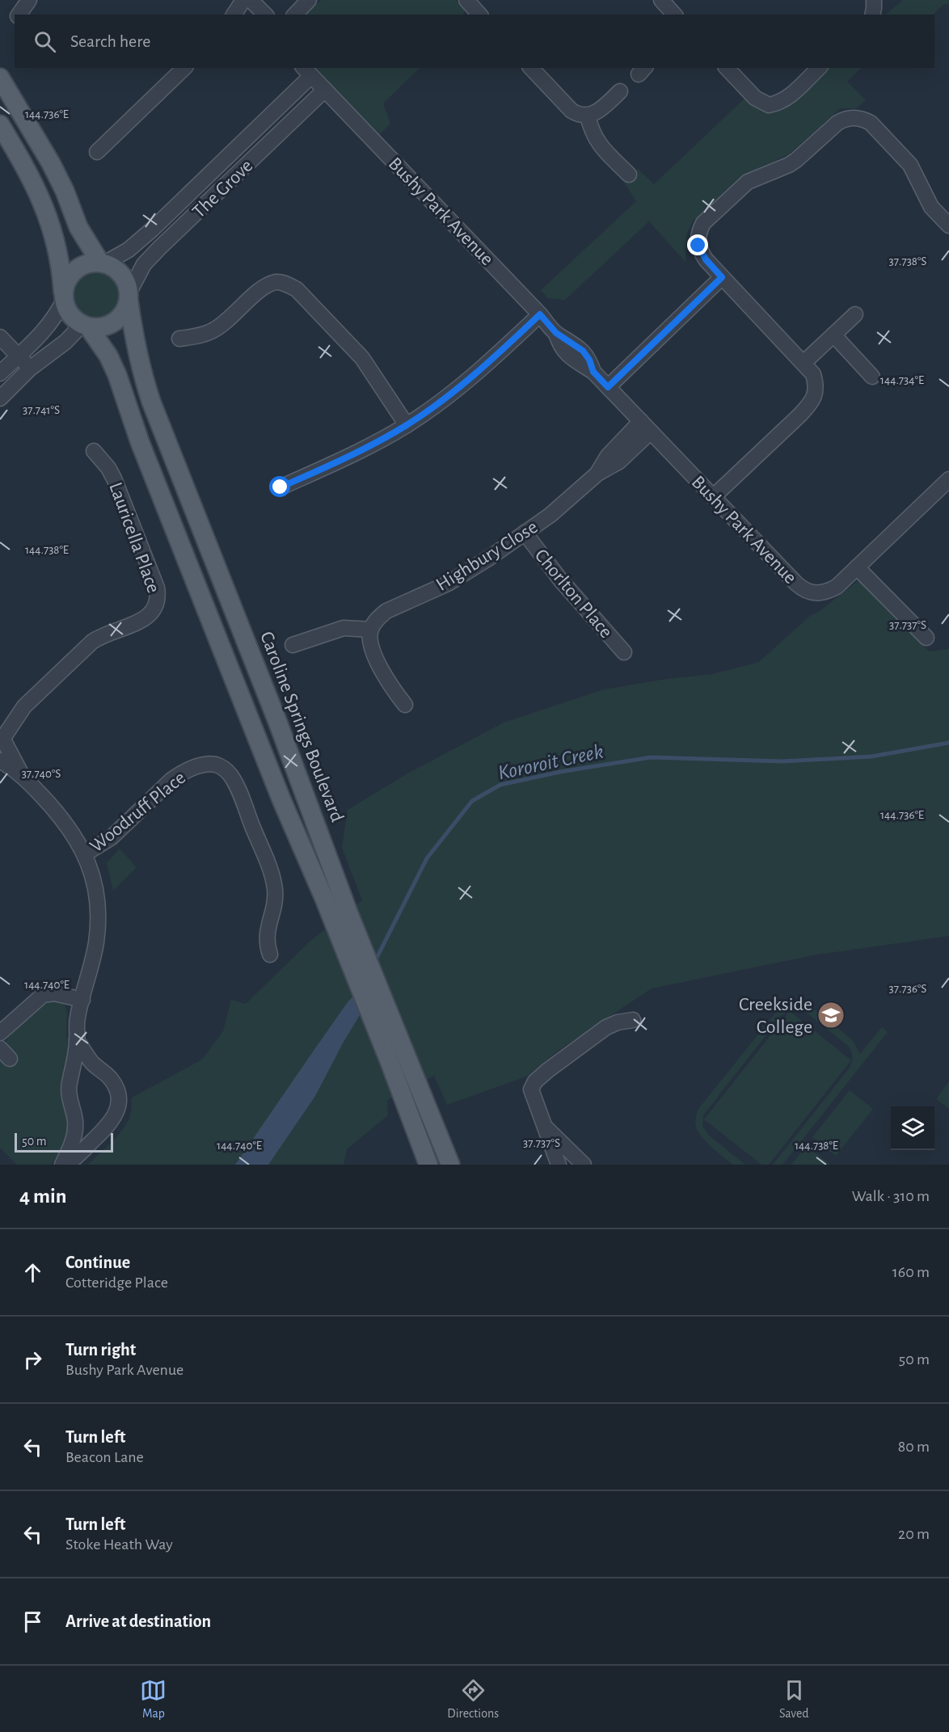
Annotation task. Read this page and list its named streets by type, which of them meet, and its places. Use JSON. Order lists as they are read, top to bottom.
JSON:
{
  "streets": {
    "main road": ["Caroline Springs Boulevard"],
    "street": [
      "The Grove",
      "Bushy Park Avenue",
      "Lauricella Place",
      "Highbury Close",
      "Chorlton Place",
      "Woodruff Place"
    ]
  },
  "crossings": [
    ["The Grove", "Bushy Park Avenue"],
    ["The Grove", "Caroline Springs Boulevard"],
    ["Bushy Park Avenue", "Highbury Close"],
    ["Highbury Close", "Chorlton Place"]
  ],
  "water": ["Kororoit Creek"],
  "places": {
    "school or university": ["Creekside College"]
  },
  "scale_bar": "50 m",
  "page": {
    "search": "Search here",
    "scale": "50 m",
    "heading": ["4 min", "Walk · 310 m"],
    "list": [
      ["Continue", "Cotteridge Place", "160 m"],
      ["Turn right", "Bushy Park Avenue", "50 m"],
      ["Turn left", "Beacon Lane", "80 m"],
      ["Turn left", "Stoke Heath Way", "20 m"],
      "Arrive at destination"
    ],
    "nav": ["Map", "Directions", "Saved"]
  },
  "coordinates": [
    "144.736°E",
    "37.738°S",
    "144.734°E",
    "37.741°S",
    "144.738°E",
    "37.737°S",
    "37.740°S",
    "144.740°E",
    "37.736°S"
  ]
}
